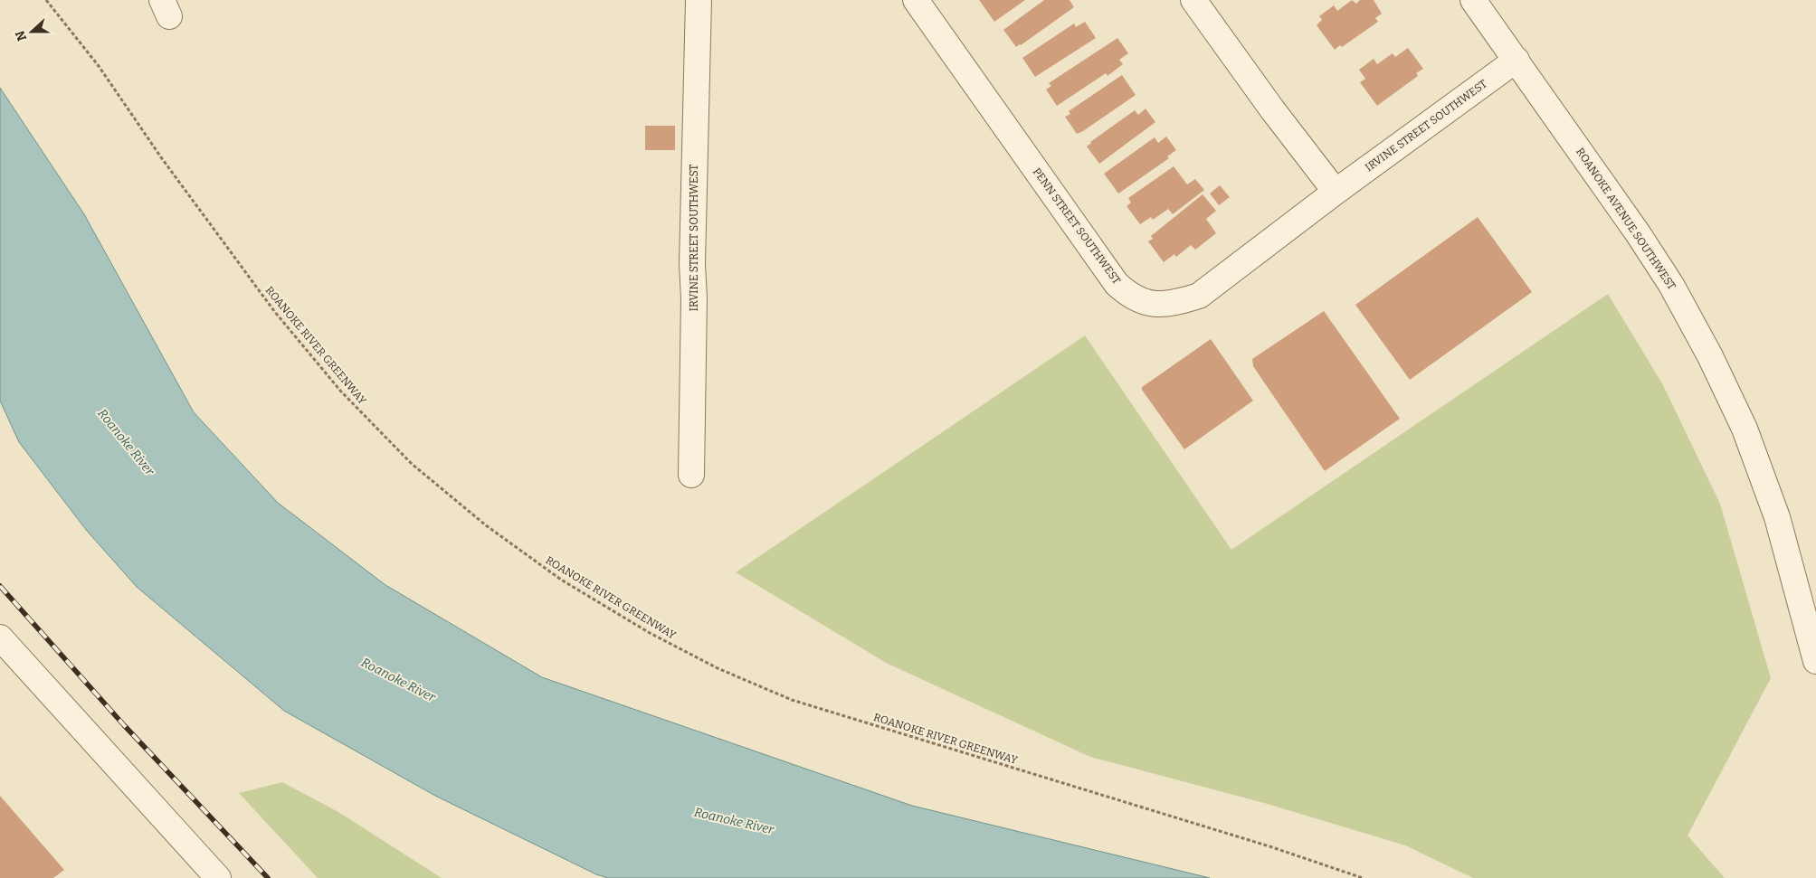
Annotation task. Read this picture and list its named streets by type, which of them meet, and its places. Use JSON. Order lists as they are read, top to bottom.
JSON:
{
  "streets": {
    "street": ["IRVINE STREET SOUTHWEST", "ROANOKE AVENUE SOUTHWEST", "PENN STREET SOUTHWEST"],
    "path": ["ROANOKE RIVER GREENWAY"]
  },
  "crossings": [
    ["IRVINE STREET SOUTHWEST", "ROANOKE AVENUE SOUTHWEST"],
    ["IRVINE STREET SOUTHWEST", "PENN STREET SOUTHWEST"]
  ],
  "water": ["Roanoke River"],
  "north": "left"
}
